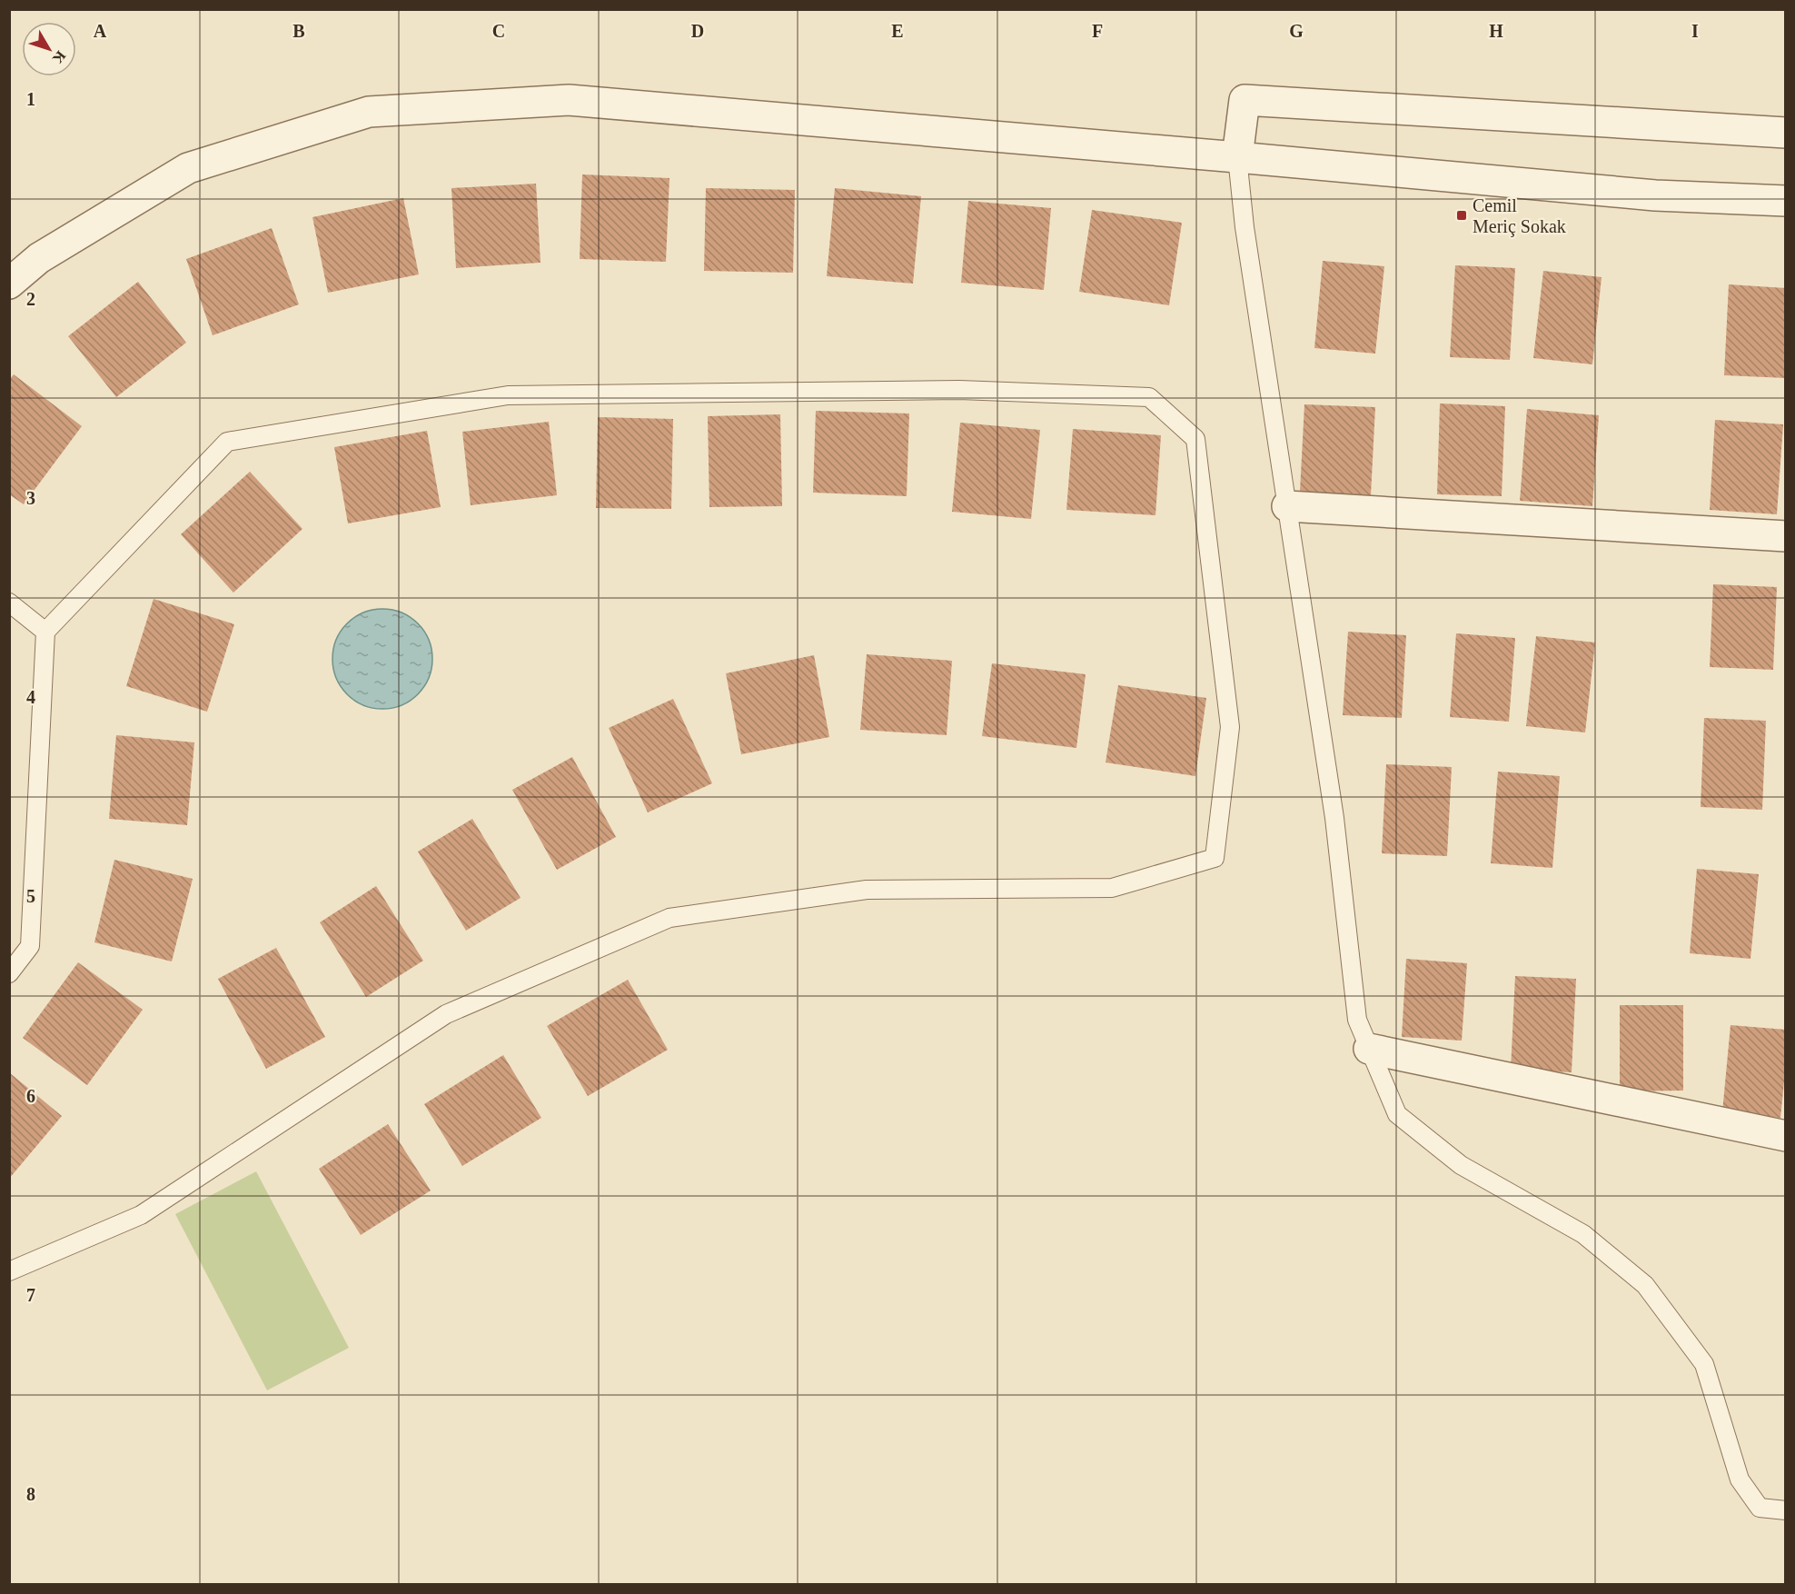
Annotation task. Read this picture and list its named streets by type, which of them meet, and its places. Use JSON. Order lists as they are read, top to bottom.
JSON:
{
  "places": {
    "transit": ["Cemil Meriç Sokak"]
  },
  "north": "bottom right",
  "grid": {
    "columns": [
      "A",
      "B",
      "C",
      "D",
      "E",
      "F",
      "G",
      "H",
      "I"
    ],
    "rows": [
      "1",
      "2",
      "3",
      "4",
      "5",
      "6",
      "7",
      "8"
    ]
  }
}
